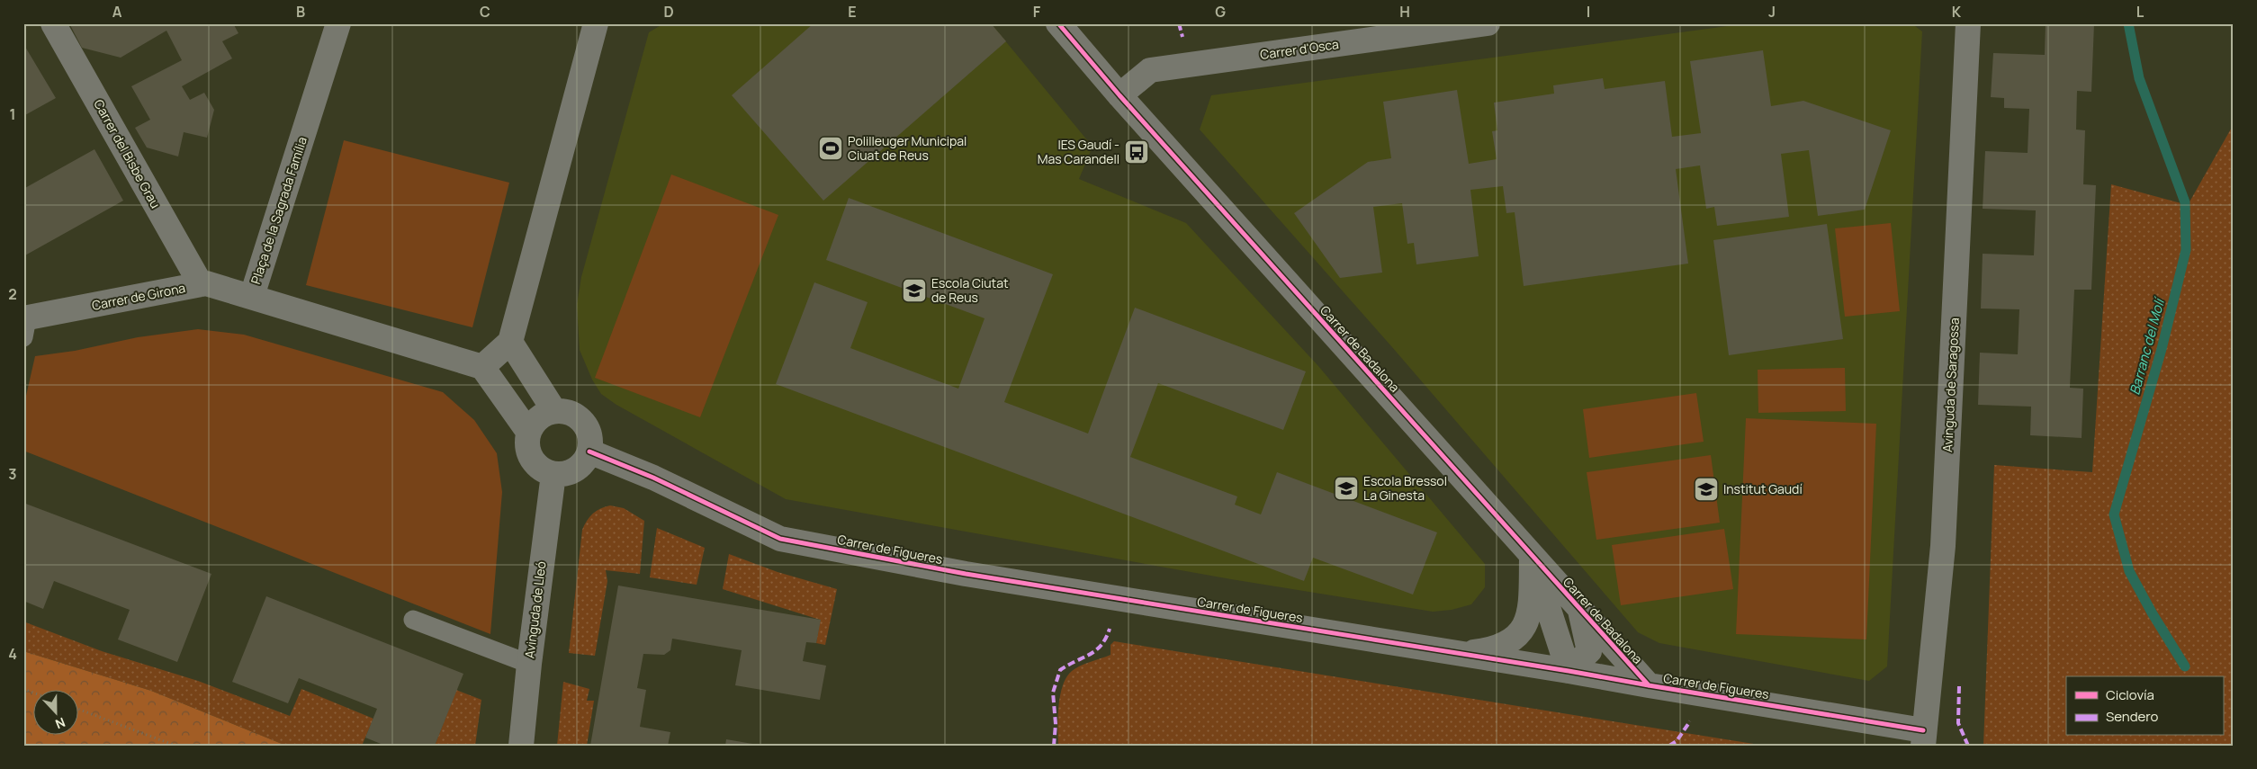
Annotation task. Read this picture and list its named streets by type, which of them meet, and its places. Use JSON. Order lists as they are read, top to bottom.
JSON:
{
  "streets": {
    "street": [
      "Carrer d'Osca",
      "Carrer del Bisbe Grau",
      "Plaça de la Sagrada Família",
      "Carrer de Girona",
      "Carrer de Badalona",
      "Avinguda de Saragossa",
      "Carrer de Figueres",
      "Avinguda de Lleó"
    ]
  },
  "crossings": [
    ["Carrer d'Osca", "Carrer de Badalona"],
    ["Carrer del Bisbe Grau", "Carrer de Girona"],
    ["Plaça de la Sagrada Família", "Carrer de Girona"],
    ["Carrer de Badalona", "Carrer de Figueres"],
    ["Avinguda de Saragossa", "Carrer de Figueres"],
    ["Carrer de Figueres", "Avinguda de Lleó"]
  ],
  "water": ["Barranc del Molí"],
  "places": {
    "sports": ["Polilleuger Municipal Ciuat de Reus"],
    "bus stop": ["IES Gaudí - Mas Carandell"],
    "school or university": ["Escola Ciutat de Reus", "Escola Bressol La Ginesta", "Institut Gaudí"]
  },
  "legend": ["Ciclovía", "Sendero"],
  "north": "bottom",
  "grid": {
    "columns": [
      "A",
      "B",
      "C",
      "D",
      "E",
      "F",
      "G",
      "H",
      "I",
      "J",
      "K",
      "L"
    ],
    "rows": [
      "1",
      "2",
      "3",
      "4"
    ]
  }
}
